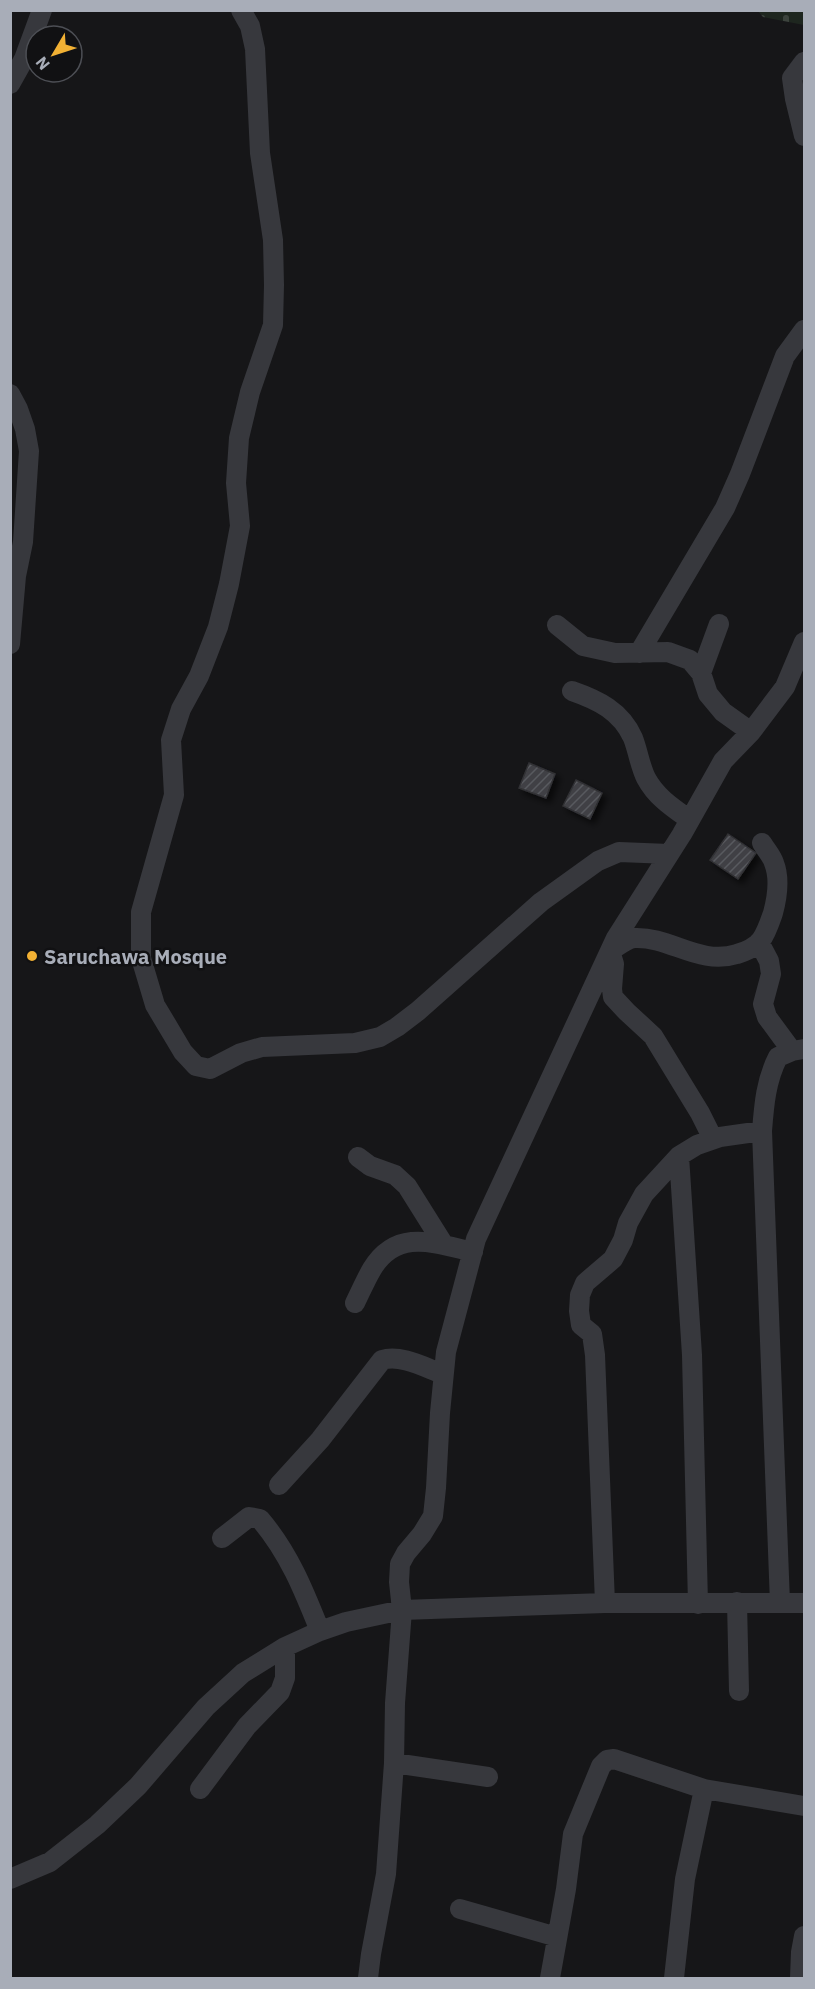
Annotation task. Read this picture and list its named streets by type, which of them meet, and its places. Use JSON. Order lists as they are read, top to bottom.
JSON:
{
  "places": ["Saruchawa Mosque"],
  "north": "bottom left"
}
